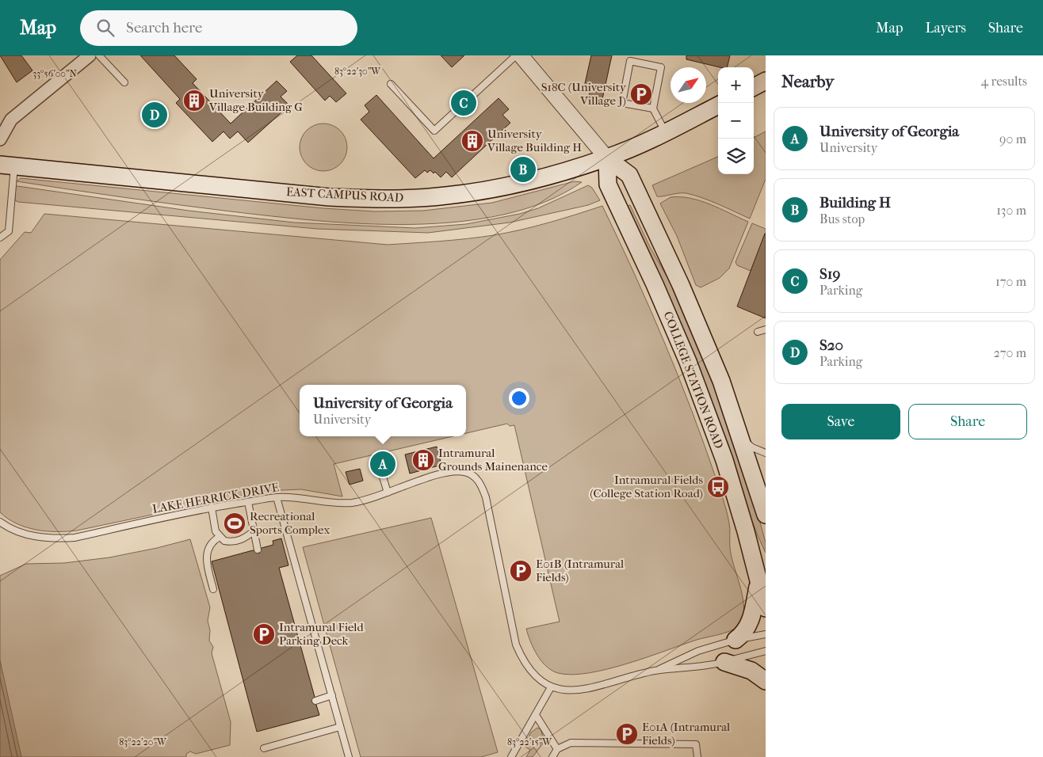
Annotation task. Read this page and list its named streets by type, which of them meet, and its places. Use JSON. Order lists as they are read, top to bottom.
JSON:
{
  "streets": {
    "main road": ["EAST CAMPUS ROAD", "COLLEGE STATION ROAD"],
    "lane": ["LAKE HERRICK DRIVE"]
  },
  "crossings": [
    ["EAST CAMPUS ROAD", "COLLEGE STATION ROAD"]
  ],
  "places": {
    "parking": [
      "S18C (University Village J)",
      "E01B (Intramural Fields)",
      "Intramural Field Parking Deck",
      "E01A (Intramural Fields)"
    ],
    "building": ["University Village Building G", "University Village Building H", "Intramural Grounds Mainenance"],
    "bus stop": ["Intramural Fields (College Station Road)"],
    "sports": ["Recreational Sports Complex"]
  },
  "north": "top right",
  "page": {
    "header": "Map",
    "search": "Search here",
    "nav": ["Map", "Layers", "Share"],
    "heading": ["Nearby", "4 results"],
    "map_buttons": ["+", "−"],
    "pins": [
      "C",
      "D",
      "B",
      "A"
    ],
    "list": [
      {
        "mark": "A",
        "name": "University of Georgia",
        "note": "University",
        "value": "90 m"
      },
      {
        "mark": "B",
        "name": "Building H",
        "note": "Bus stop",
        "value": "130 m"
      },
      {
        "mark": "C",
        "name": "S19",
        "note": "Parking",
        "value": "170 m"
      },
      {
        "mark": "D",
        "name": "S20",
        "note": "Parking",
        "value": "270 m"
      }
    ],
    "popup": ["University of Georgia", "University"],
    "buttons": ["Save", "Share"]
  },
  "coordinates": [
    "83°22'30\"W",
    "33°56'00\"N",
    "83°22'20\"W",
    "83°22'15\"W"
  ]
}
